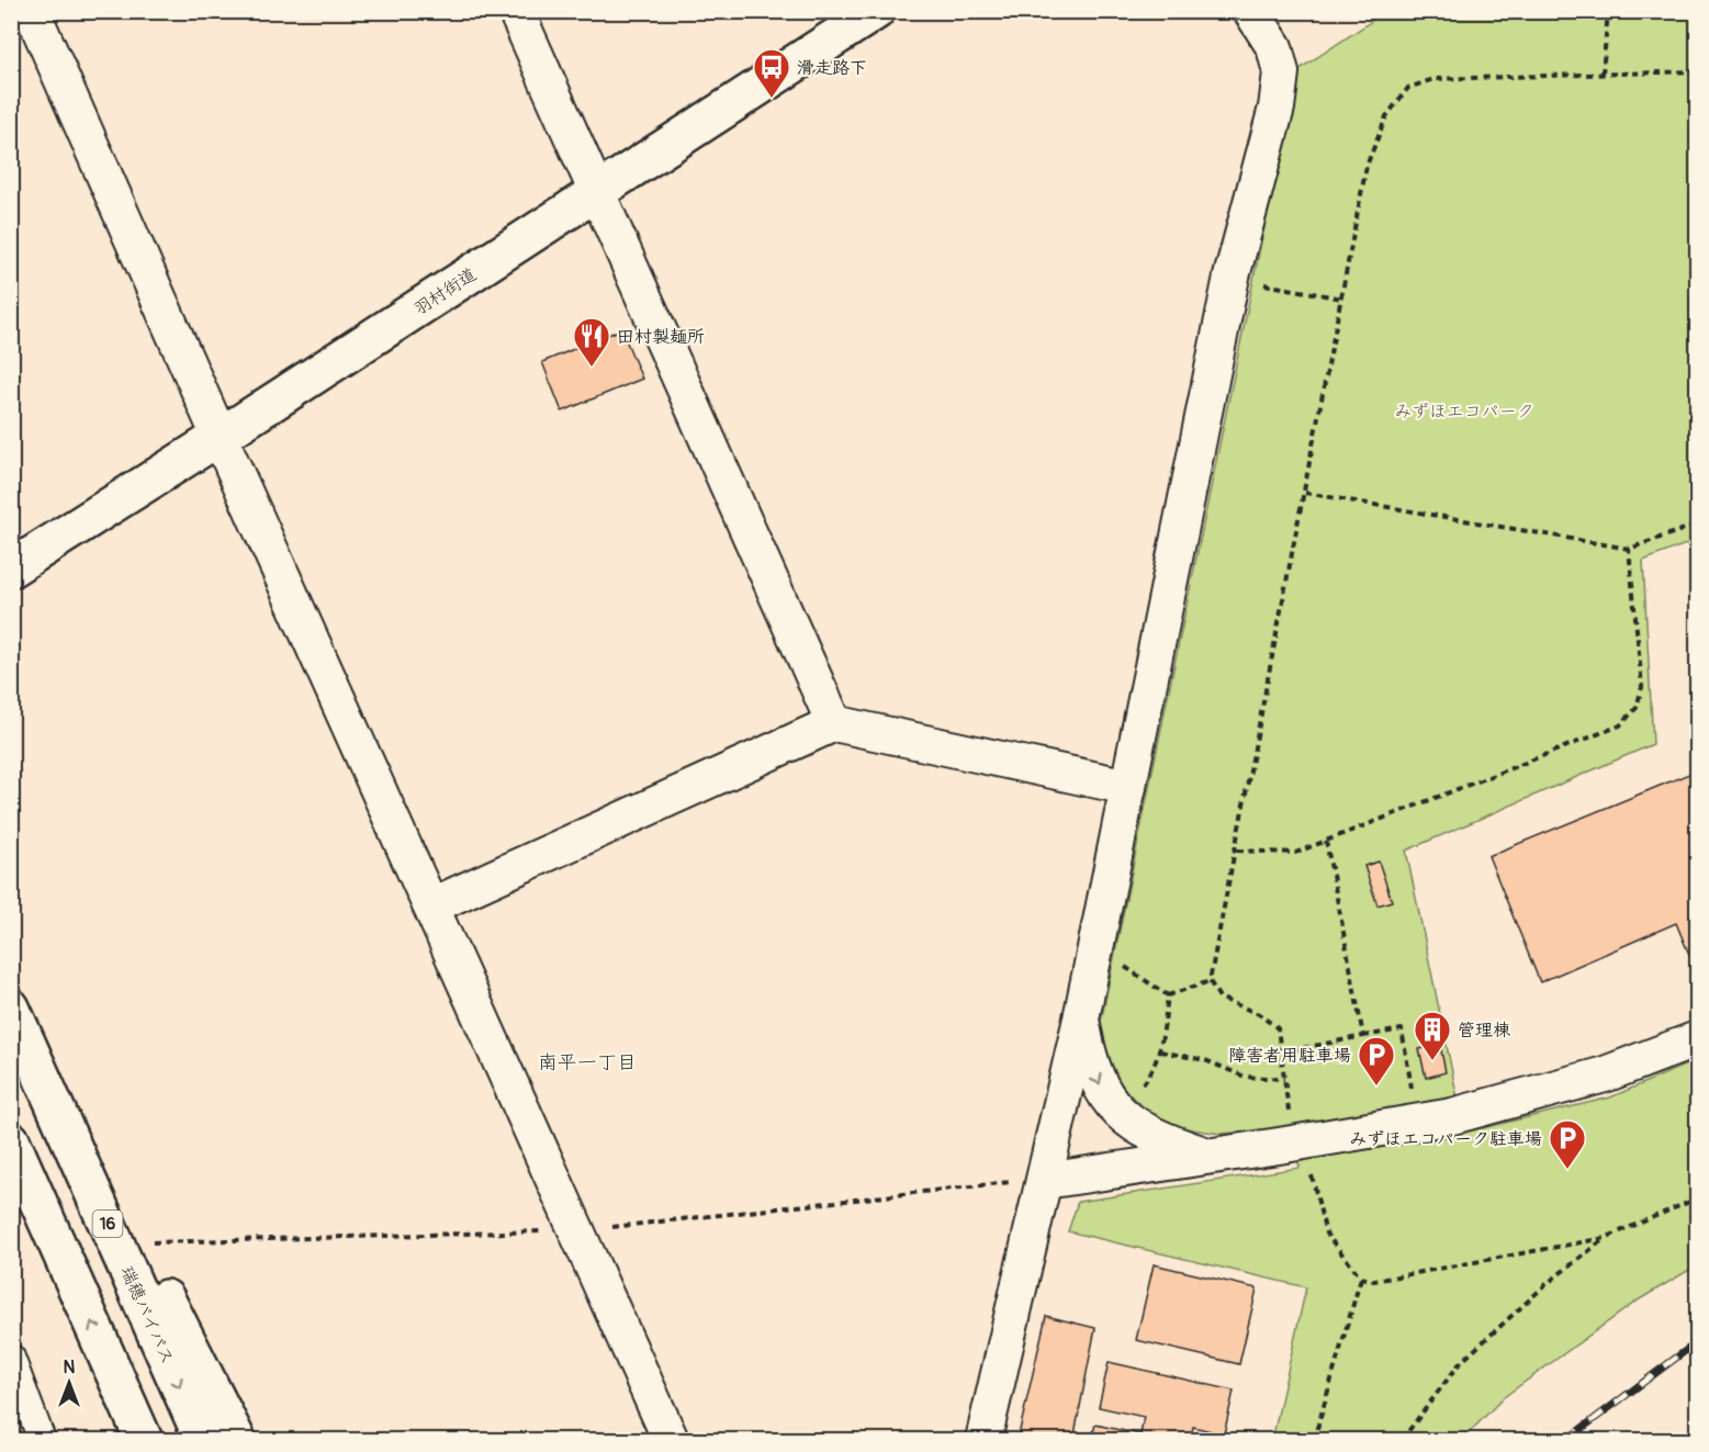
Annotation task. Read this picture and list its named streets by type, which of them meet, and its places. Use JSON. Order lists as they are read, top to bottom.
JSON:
{
  "streets": {
    "main road": ["羽村街道", "16", "瑞穂バイパス"]
  },
  "districts": ["南平一丁目"],
  "parks": ["みずほエコパーク"],
  "places": {
    "bus stop": ["滑走路下"],
    "restaurant": ["田村製麺所"],
    "building": ["管理棟"],
    "parking": ["障害者用駐車場", "みずほエコパーク駐車場"]
  },
  "north": "top"
}
